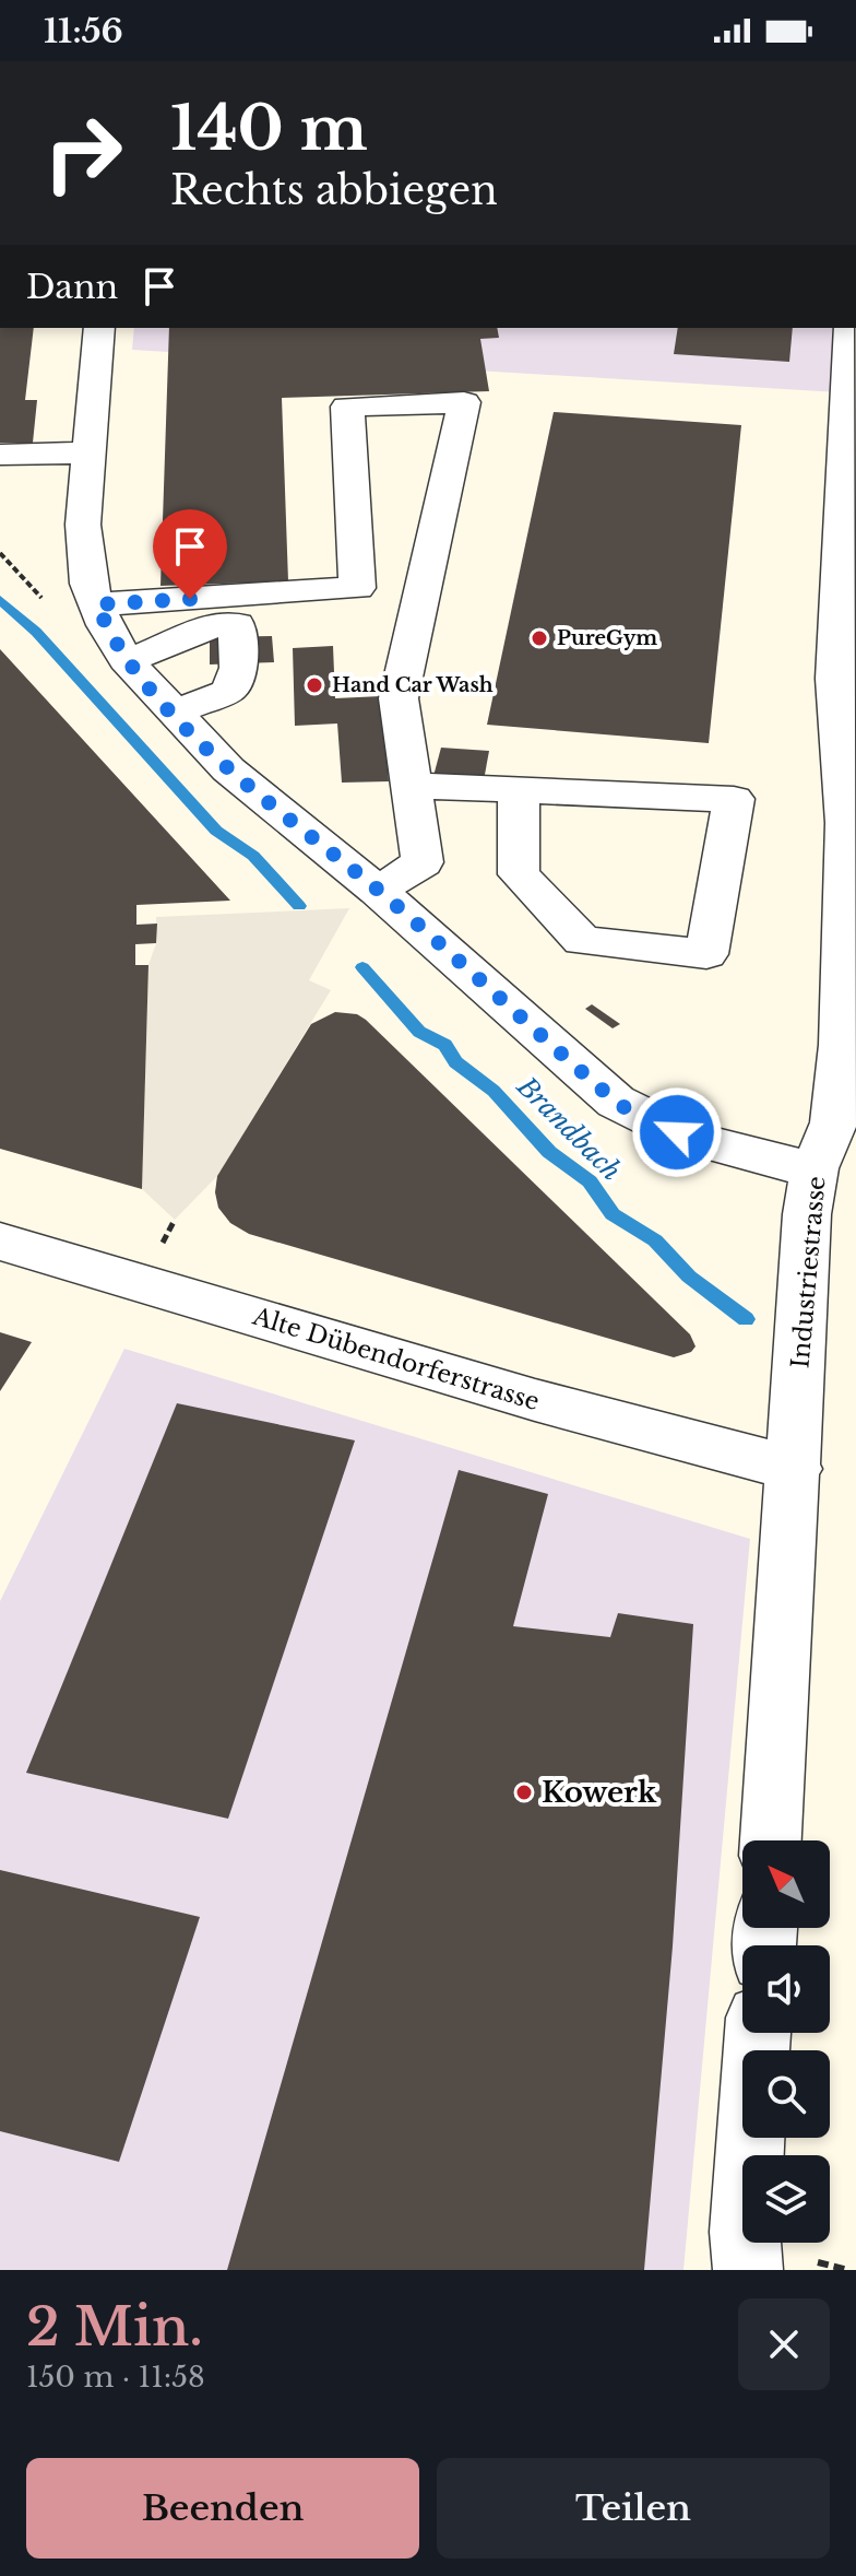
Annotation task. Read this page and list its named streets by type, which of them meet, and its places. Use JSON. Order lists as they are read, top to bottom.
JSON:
{
  "streets": {
    "street": ["Industriestrasse", "Alte Dübendorferstrasse"]
  },
  "crossings": [
    ["Industriestrasse", "Alte Dübendorferstrasse"]
  ],
  "water": ["Brandbach"],
  "places": ["PureGym", "Hand Car Wash", "Kowerk"],
  "north": "top left",
  "page": {
    "status": "11:56",
    "turn": ["140 m", "Rechts abbiegen"],
    "then": "Dann",
    "heading": ["2 Min.", "150 m · 11:58"],
    "buttons": ["Beenden", "Teilen"]
  }
}
